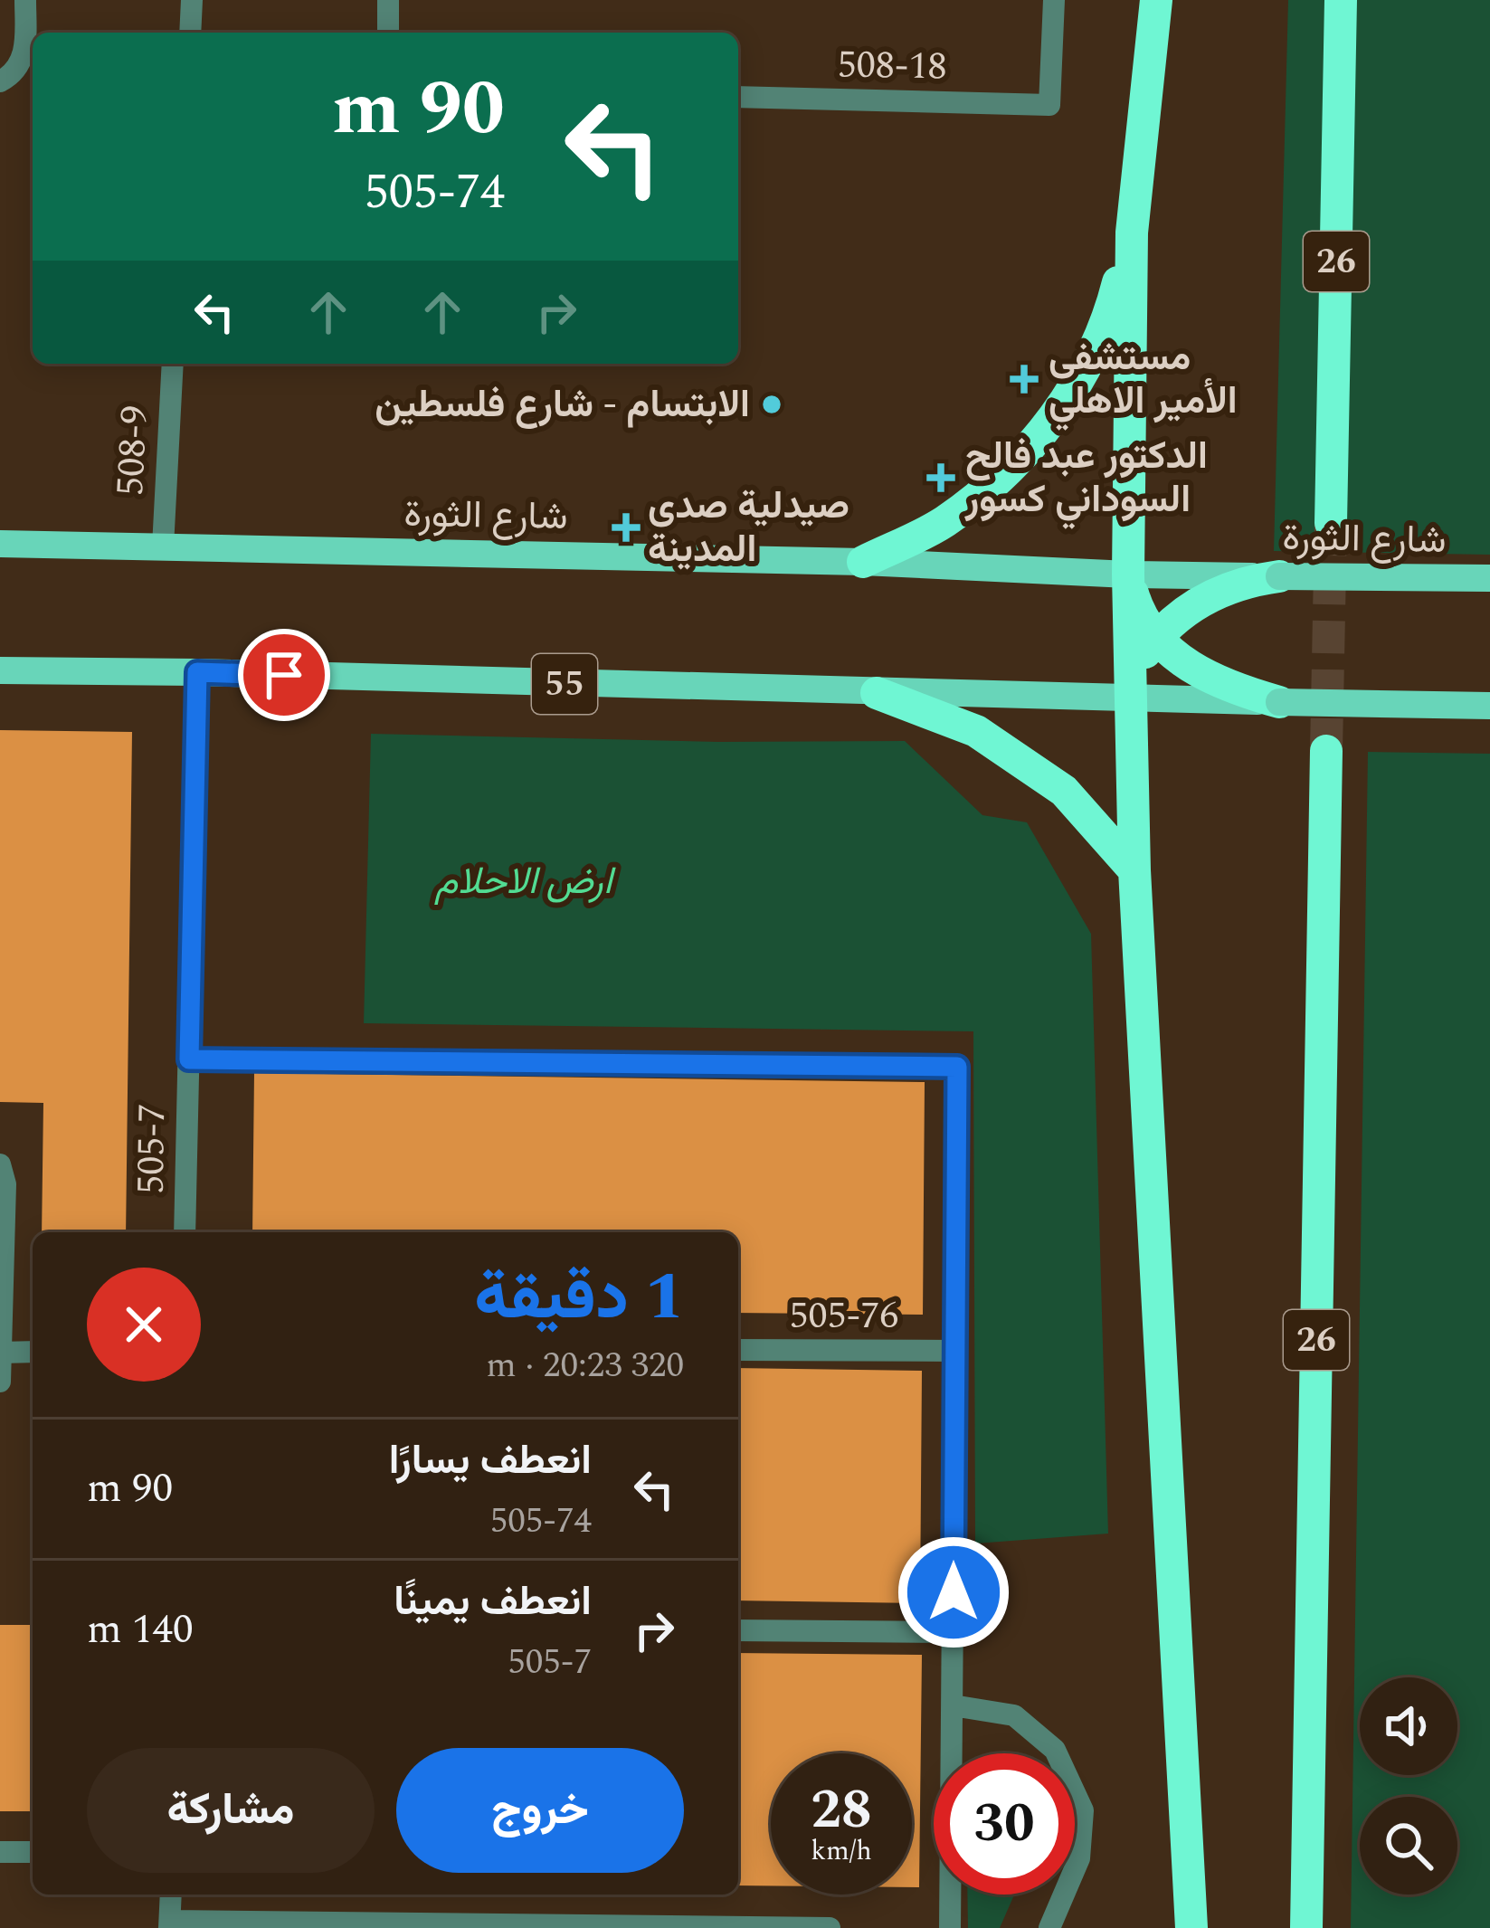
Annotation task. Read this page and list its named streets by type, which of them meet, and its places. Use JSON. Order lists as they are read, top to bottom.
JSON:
{
  "streets": {
    "highway": ["26"],
    "main road": ["شارع الثورة", "55"],
    "street": [
      "508-18",
      "508-9",
      "505-7",
      "505-76"
    ]
  },
  "crossings": [
    ["508-9", "شارع الثورة"],
    ["55", "505-7"]
  ],
  "parks": ["ارض الاحلام"],
  "places": {
    "health": ["مستشفى الأمير الاهلي", "الدكتور عبد فالح السوداني كسور", "صيدلية صدى المدينة"],
    "other": ["الابتسام - شارع فلسطين"]
  },
  "page": {
    "turn": ["90 m", "505-74"],
    "heading": ["1 دقيقة", "320 m · 20:23"],
    "list": [
      {
        "name": "انعطف يسارًا",
        "note": "505-74",
        "value": "90 m"
      },
      {
        "name": "انعطف يمينًا",
        "note": "505-7",
        "value": "140 m"
      }
    ],
    "buttons": ["خروج", "مشاركة"],
    "speed": "28 km/h",
    "limit": "30"
  }
}
